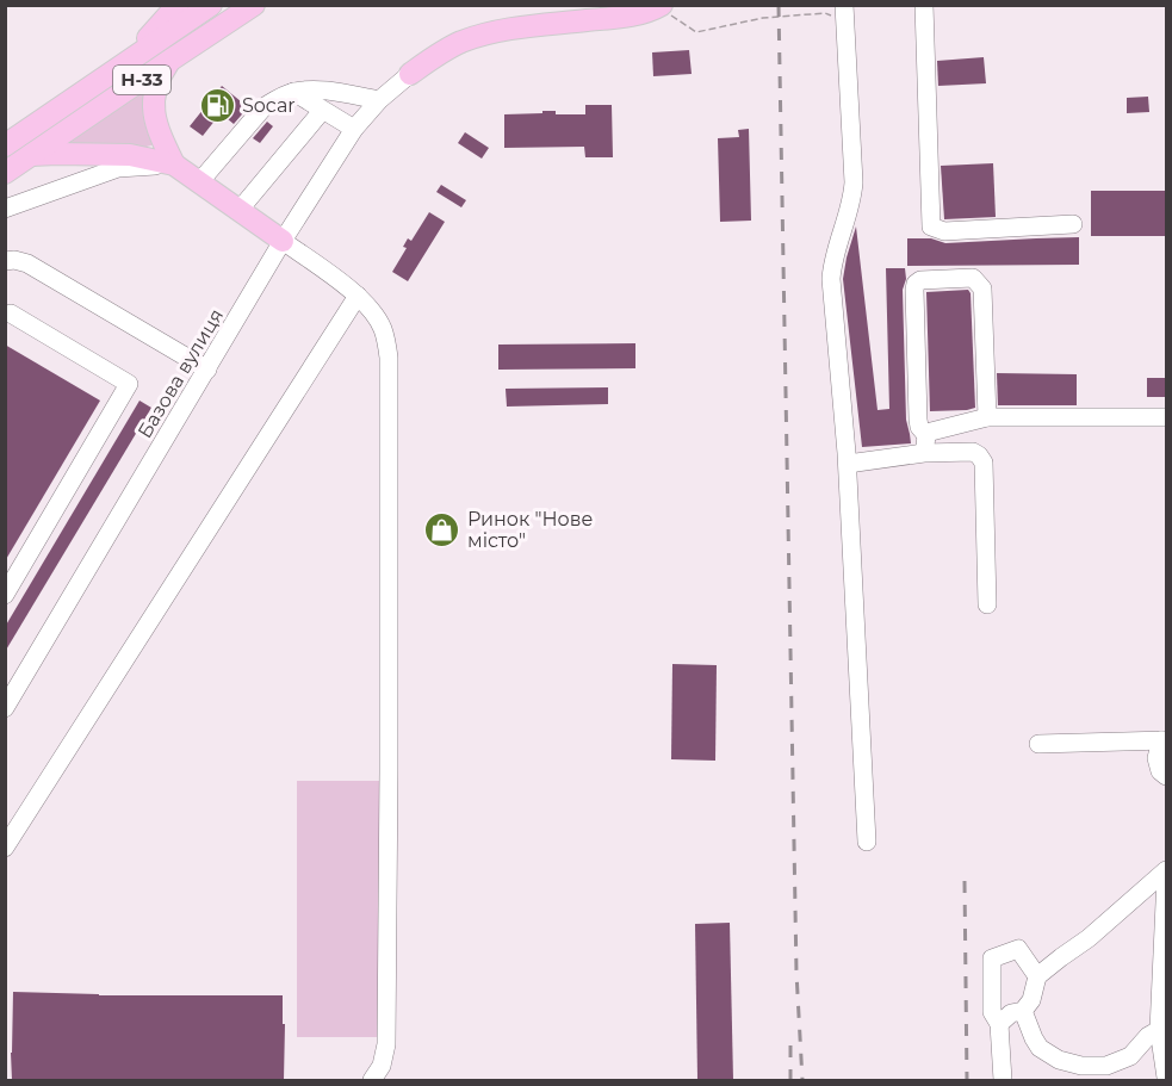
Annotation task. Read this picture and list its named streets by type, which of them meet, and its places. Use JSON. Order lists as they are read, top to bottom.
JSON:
{
  "streets": {
    "main road": ["Н-33"],
    "street": ["Базова вулиця"]
  },
  "places": {
    "fuel station": ["Socar"],
    "shop": ["Ринок \"Нове місто\""]
  }
}
